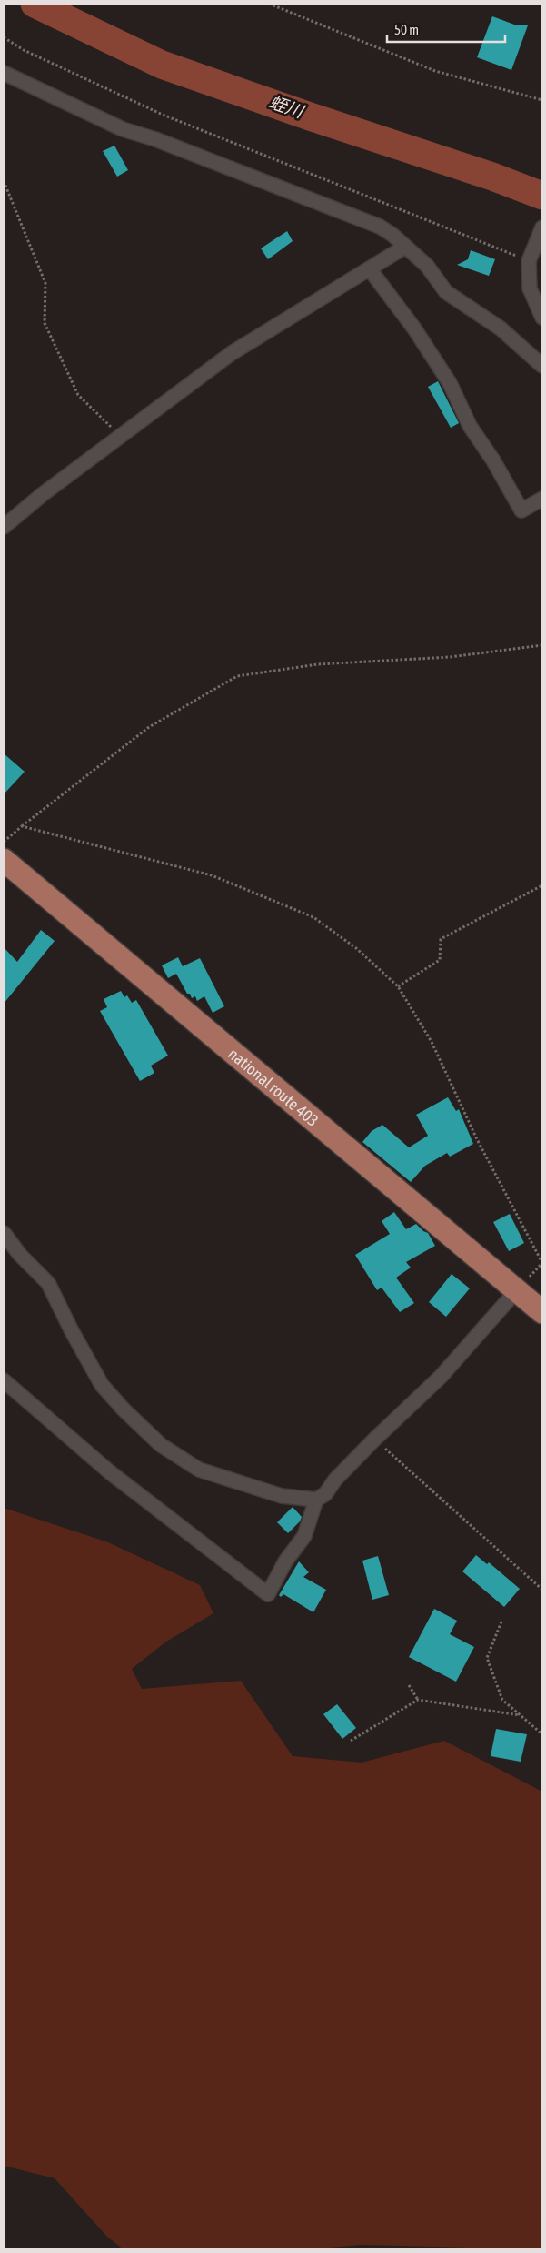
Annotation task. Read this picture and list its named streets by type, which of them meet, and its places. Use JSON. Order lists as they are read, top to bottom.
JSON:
{
  "streets": {
    "highway": ["national route 403"]
  },
  "water": ["蛭川"],
  "scale_bar": "50 m"
}
